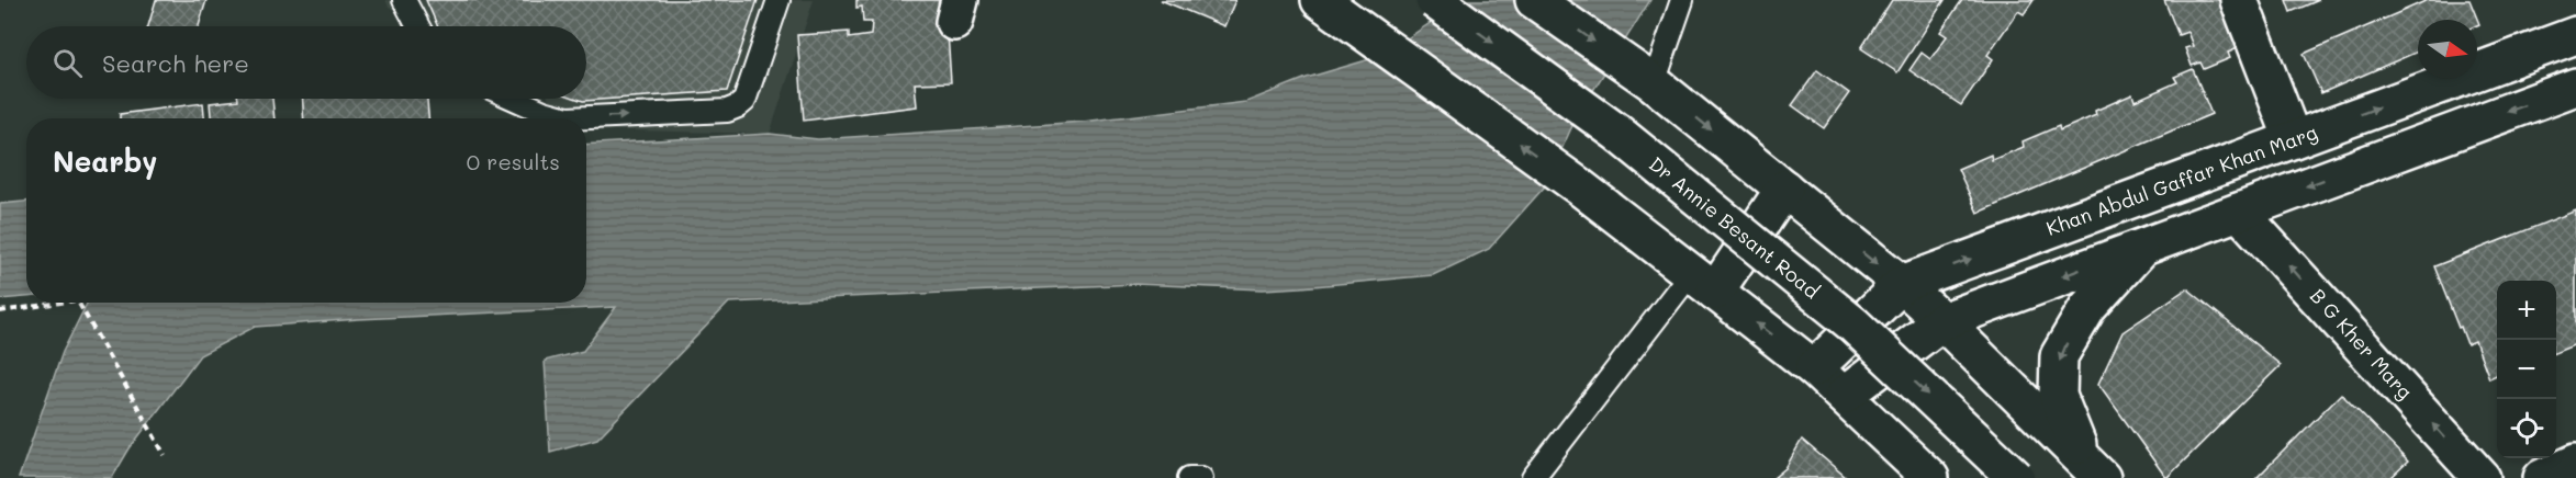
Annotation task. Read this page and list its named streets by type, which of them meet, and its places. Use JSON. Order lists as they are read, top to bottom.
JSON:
{
  "streets": {
    "main road": ["Khan Abdul Gaffar Khan Marg", "Dr Annie Besant Road", "B G Kher Marg"]
  },
  "one_way": ["B G Kher Marg"],
  "north": "right",
  "page": {
    "search": "Search here",
    "heading": ["Nearby", "0 results"],
    "map_buttons": ["+", "−"]
  }
}
